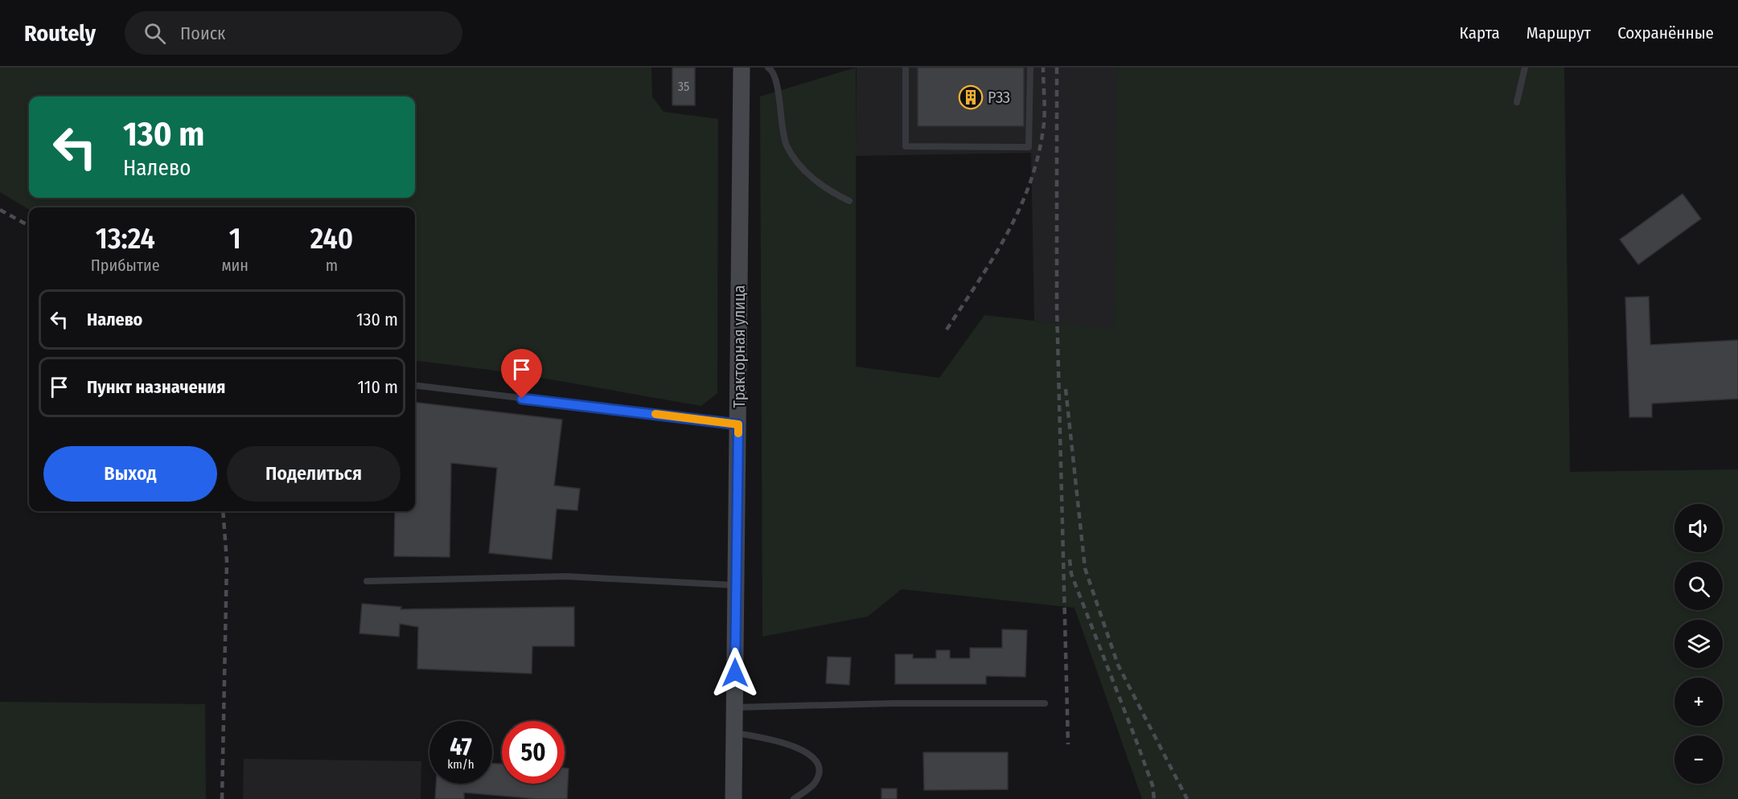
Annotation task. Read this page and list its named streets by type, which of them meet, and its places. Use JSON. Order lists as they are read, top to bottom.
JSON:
{
  "streets": {
    "main road": ["Тракторная улица"]
  },
  "places": {
    "building": ["РЗЗ"]
  },
  "house_numbers": ["35"],
  "page": {
    "header": "Routely",
    "search": "Поиск",
    "nav": ["Карта", "Маршрут", "Сохранённые"],
    "turn": ["130 m", "Налево"],
    "eta": [
      "13:24",
      "Прибытие",
      "1",
      "мин",
      "240",
      "m"
    ],
    "list": [
      {
        "name": "Налево",
        "value": "130 m"
      },
      {
        "name": "Пункт назначения",
        "value": "110 m"
      }
    ],
    "buttons": ["Выход", "Поделиться"],
    "map_buttons": ["+", "−"],
    "speed": "47 km/h",
    "limit": "50"
  }
}
